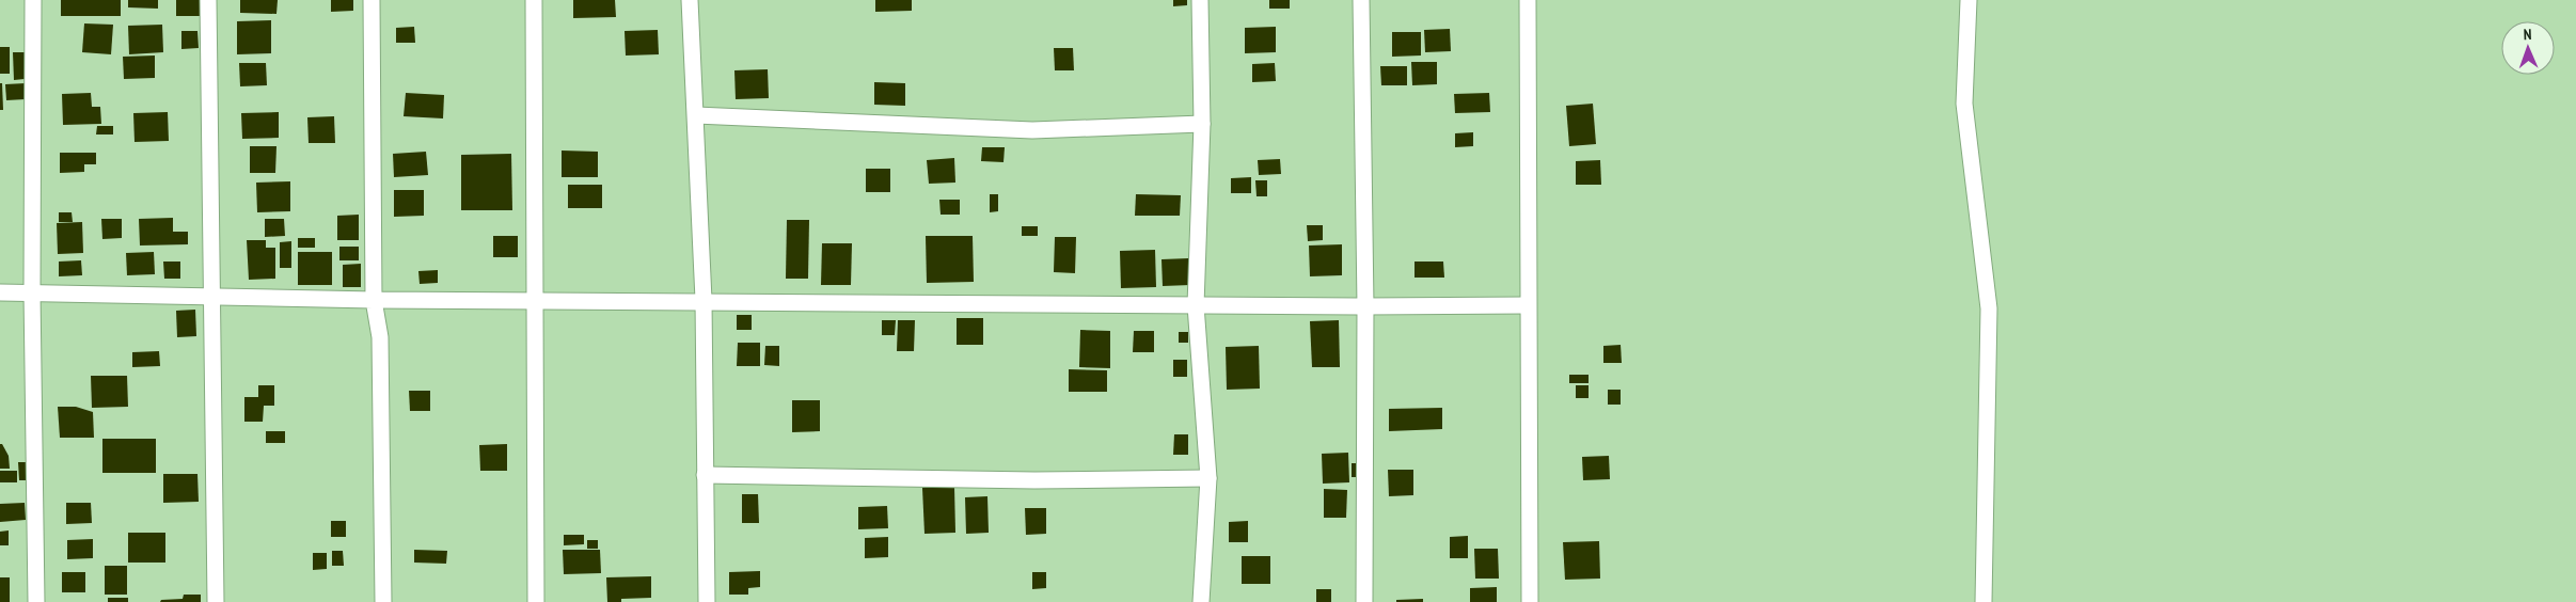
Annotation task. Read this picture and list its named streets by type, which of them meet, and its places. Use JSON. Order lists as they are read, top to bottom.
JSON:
{
  "north": "top"
}
